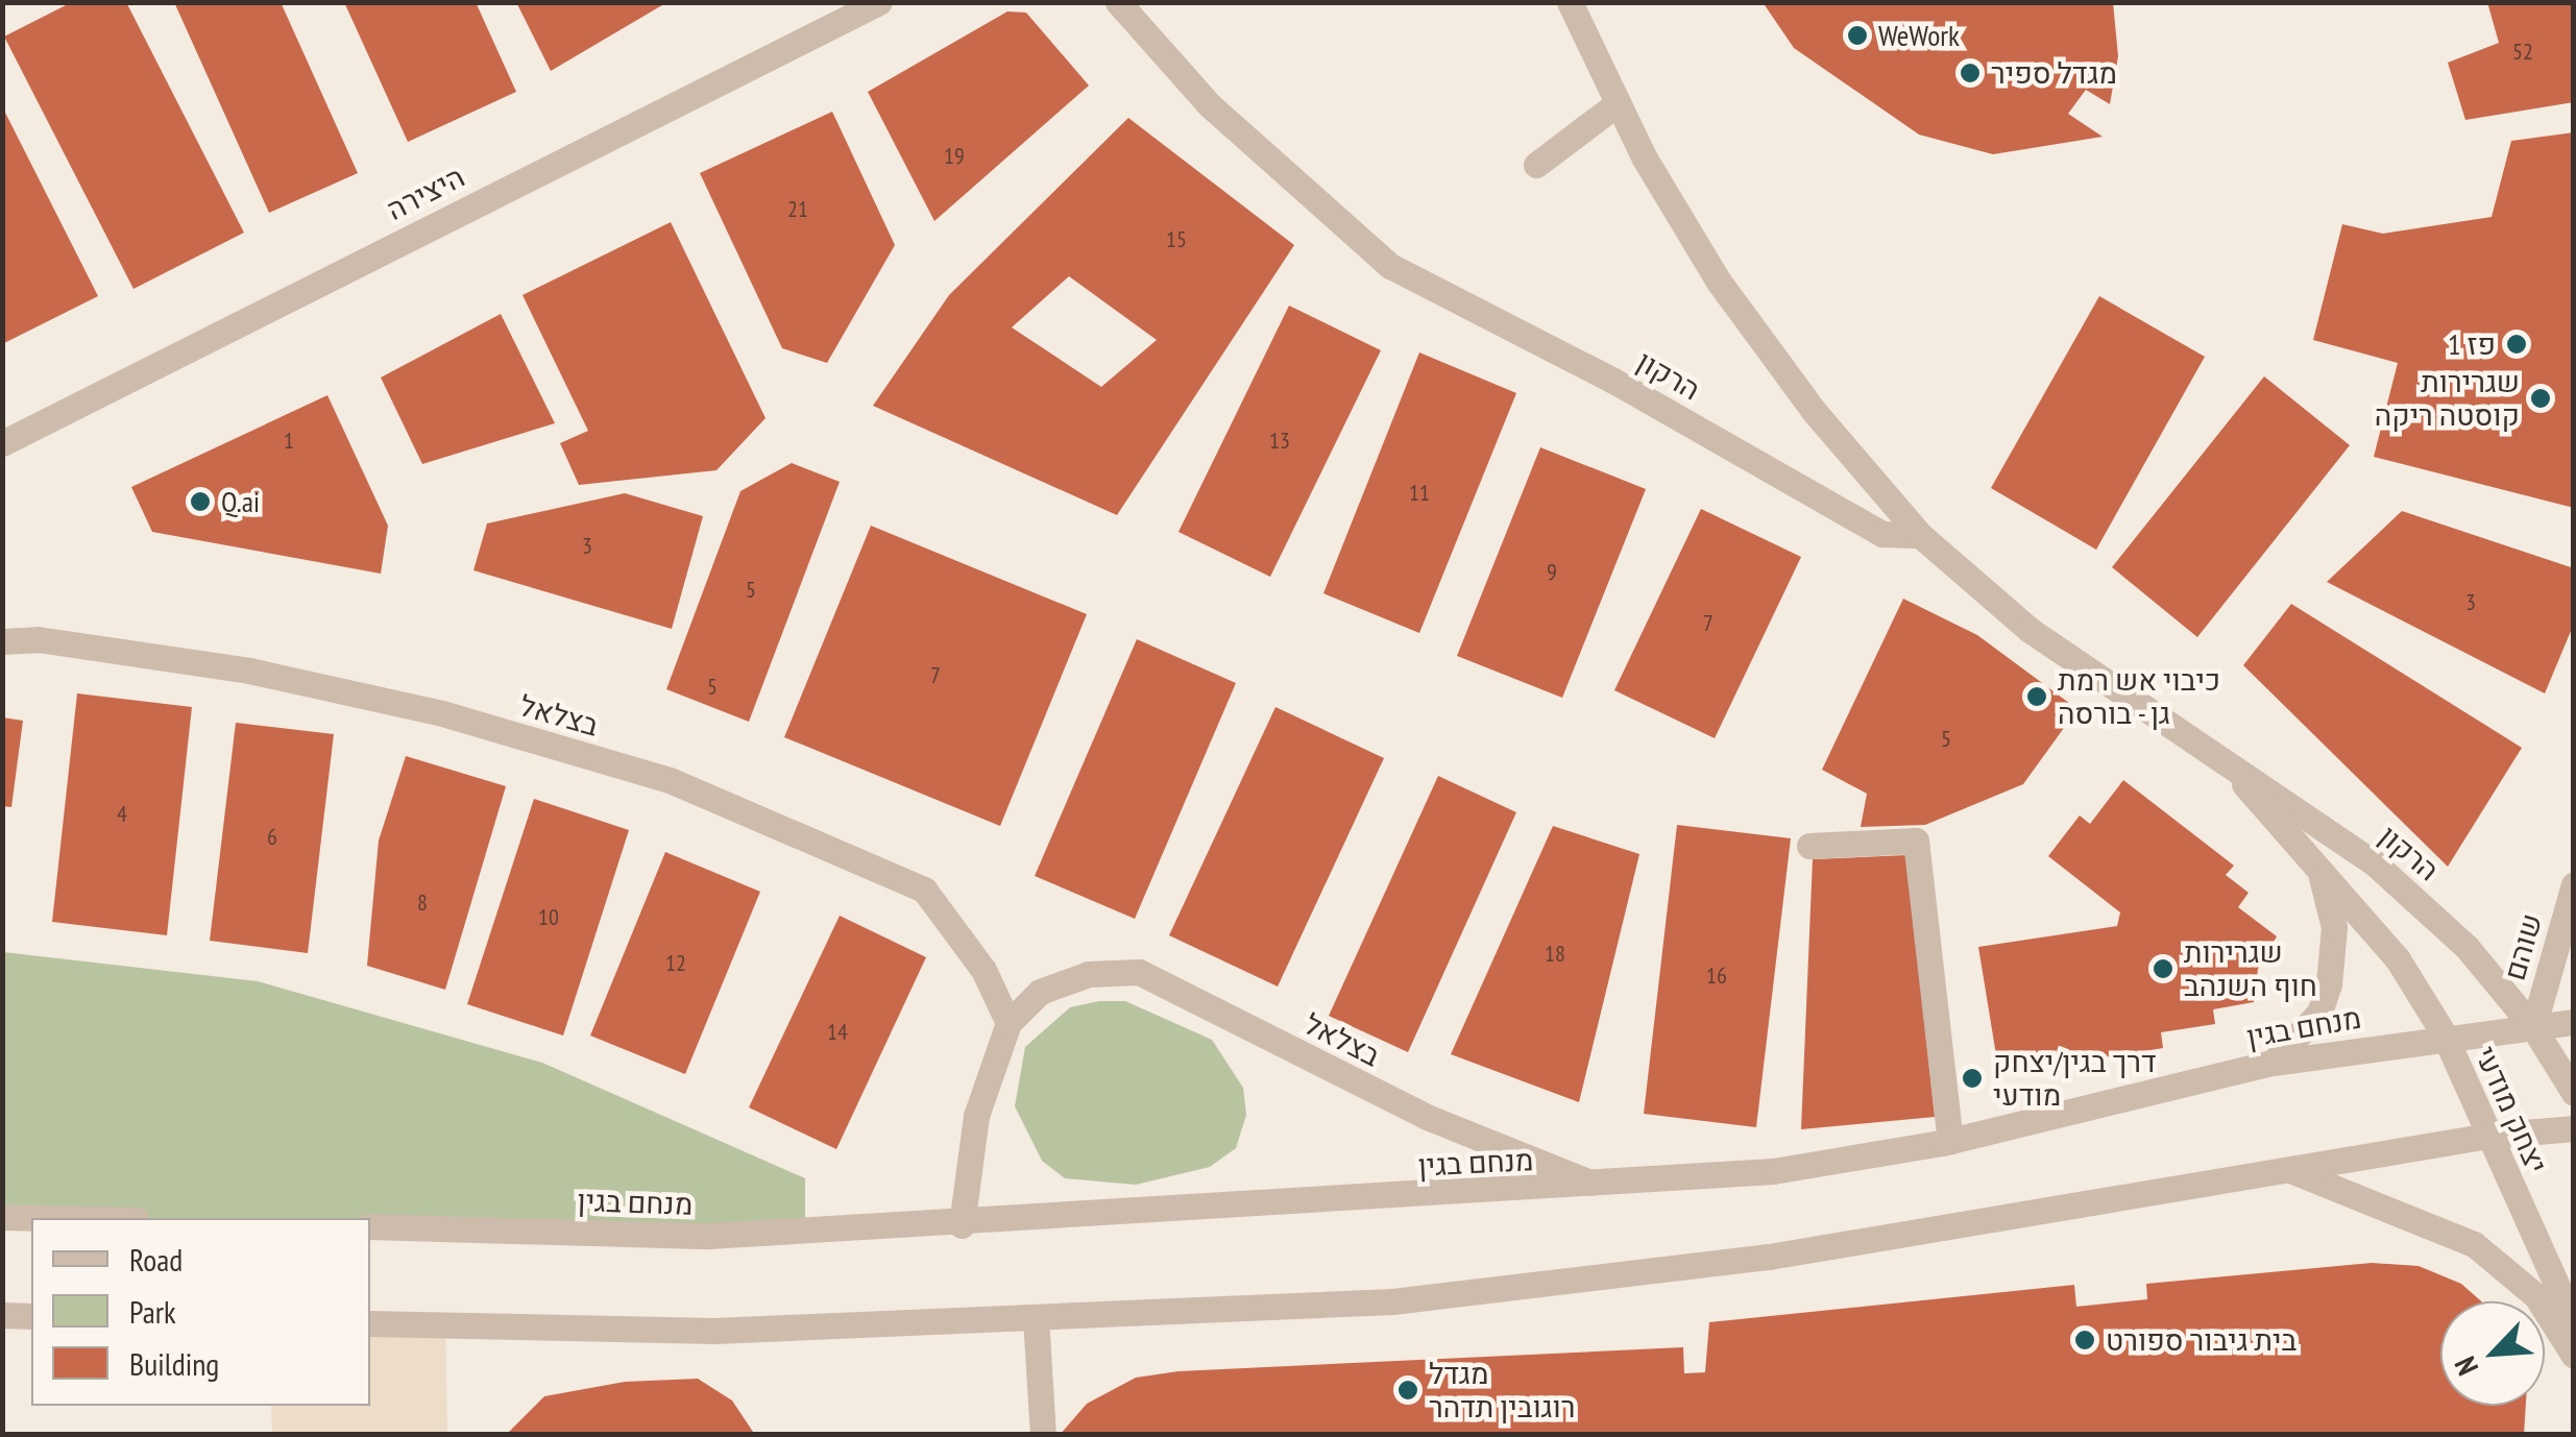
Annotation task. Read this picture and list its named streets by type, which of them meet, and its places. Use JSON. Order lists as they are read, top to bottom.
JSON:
{
  "streets": {
    "street": [
      "היצירה",
      "הרקון",
      "בצלאל",
      "שוהם",
      "מנחם בגין",
      "יצחק מודעי"
    ]
  },
  "crossings": [
    ["הרקון", "שוהם"],
    ["הרקון", "מנחם בגין"],
    ["הרקון", "יצחק מודעי"],
    ["בצלאל", "מנחם בגין"],
    ["שוהם", "מנחם בגין"],
    ["שוהם", "יצחק מודעי"],
    ["מנחם בגין", "יצחק מודעי"]
  ],
  "places": [
    "WeWork",
    "מגדל ספיר",
    "פז 1",
    "שגרירות קוסטה ריקה",
    "Q.ai",
    "כיבוי אש רמת גן - בורסה",
    "שגרירות חוף השנהב",
    "דרך בגין/יצחק מודעי",
    "בית גיבור ספורט",
    "מגדל רוגובין תדהר"
  ],
  "house_numbers": [
    "52",
    "19",
    "21",
    "15",
    "1",
    "13",
    "11",
    "3",
    "9",
    "5",
    "3",
    "7",
    "7",
    "5",
    "5",
    "4",
    "6",
    "8",
    "10",
    "18",
    "12",
    "16",
    "14"
  ],
  "legend": ["Road", "Park", "Building"],
  "north": "bottom left"
}
